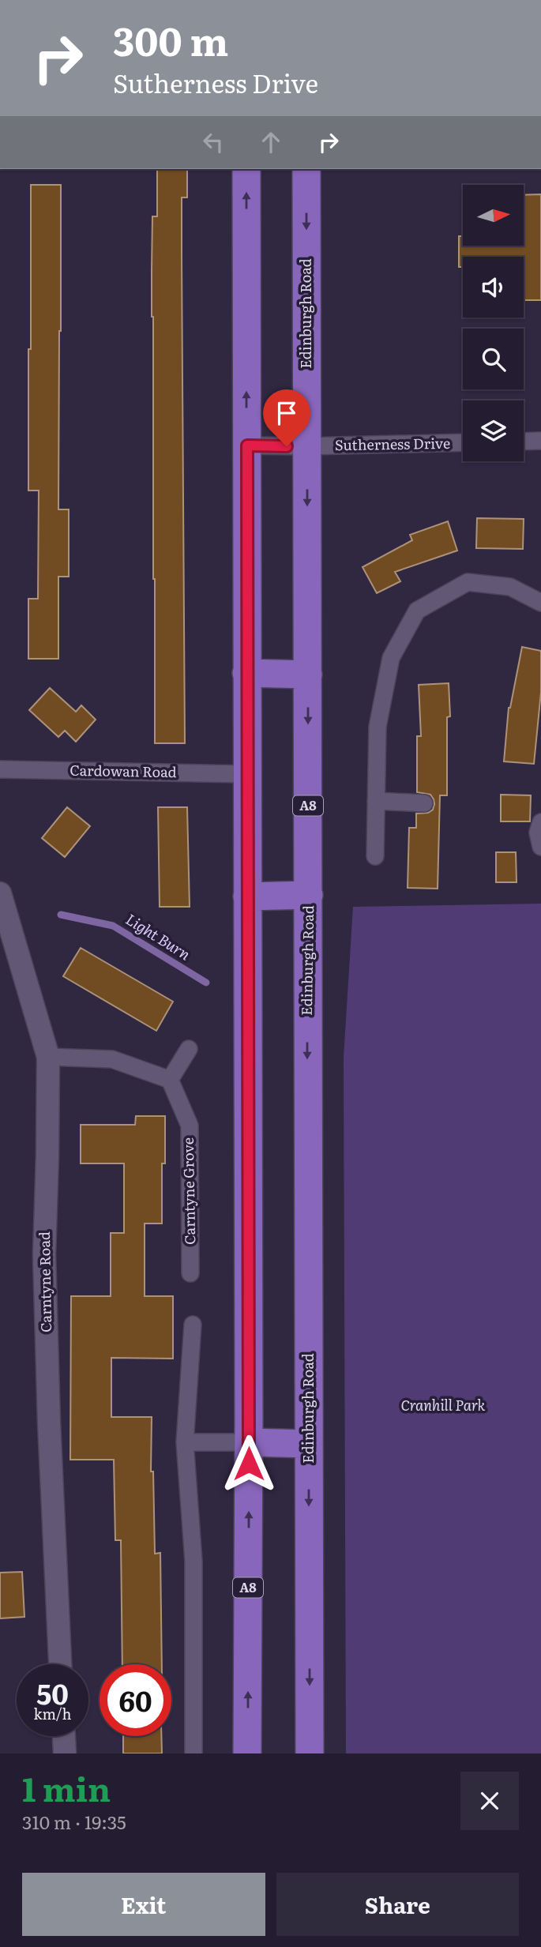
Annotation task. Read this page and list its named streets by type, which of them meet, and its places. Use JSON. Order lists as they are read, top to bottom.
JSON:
{
  "streets": {
    "main road": ["Edinburgh Road", "A8"],
    "street": [
      "Sutherness Drive",
      "Cardowan Road",
      "Carntyne Grove",
      "Carntyne Road"
    ]
  },
  "crossings": [
    ["Edinburgh Road", "Sutherness Drive"],
    ["Sutherness Drive", "A8"],
    ["Cardowan Road", "A8"]
  ],
  "water": ["Light Burn"],
  "parks": ["Cranhill Park"],
  "north": "right",
  "page": {
    "turn": ["300 m", "Sutherness Drive"],
    "speed": "50 km/h",
    "limit": "60",
    "heading": ["1 min", "310 m · 19:35"],
    "buttons": ["Exit", "Share"]
  }
}
